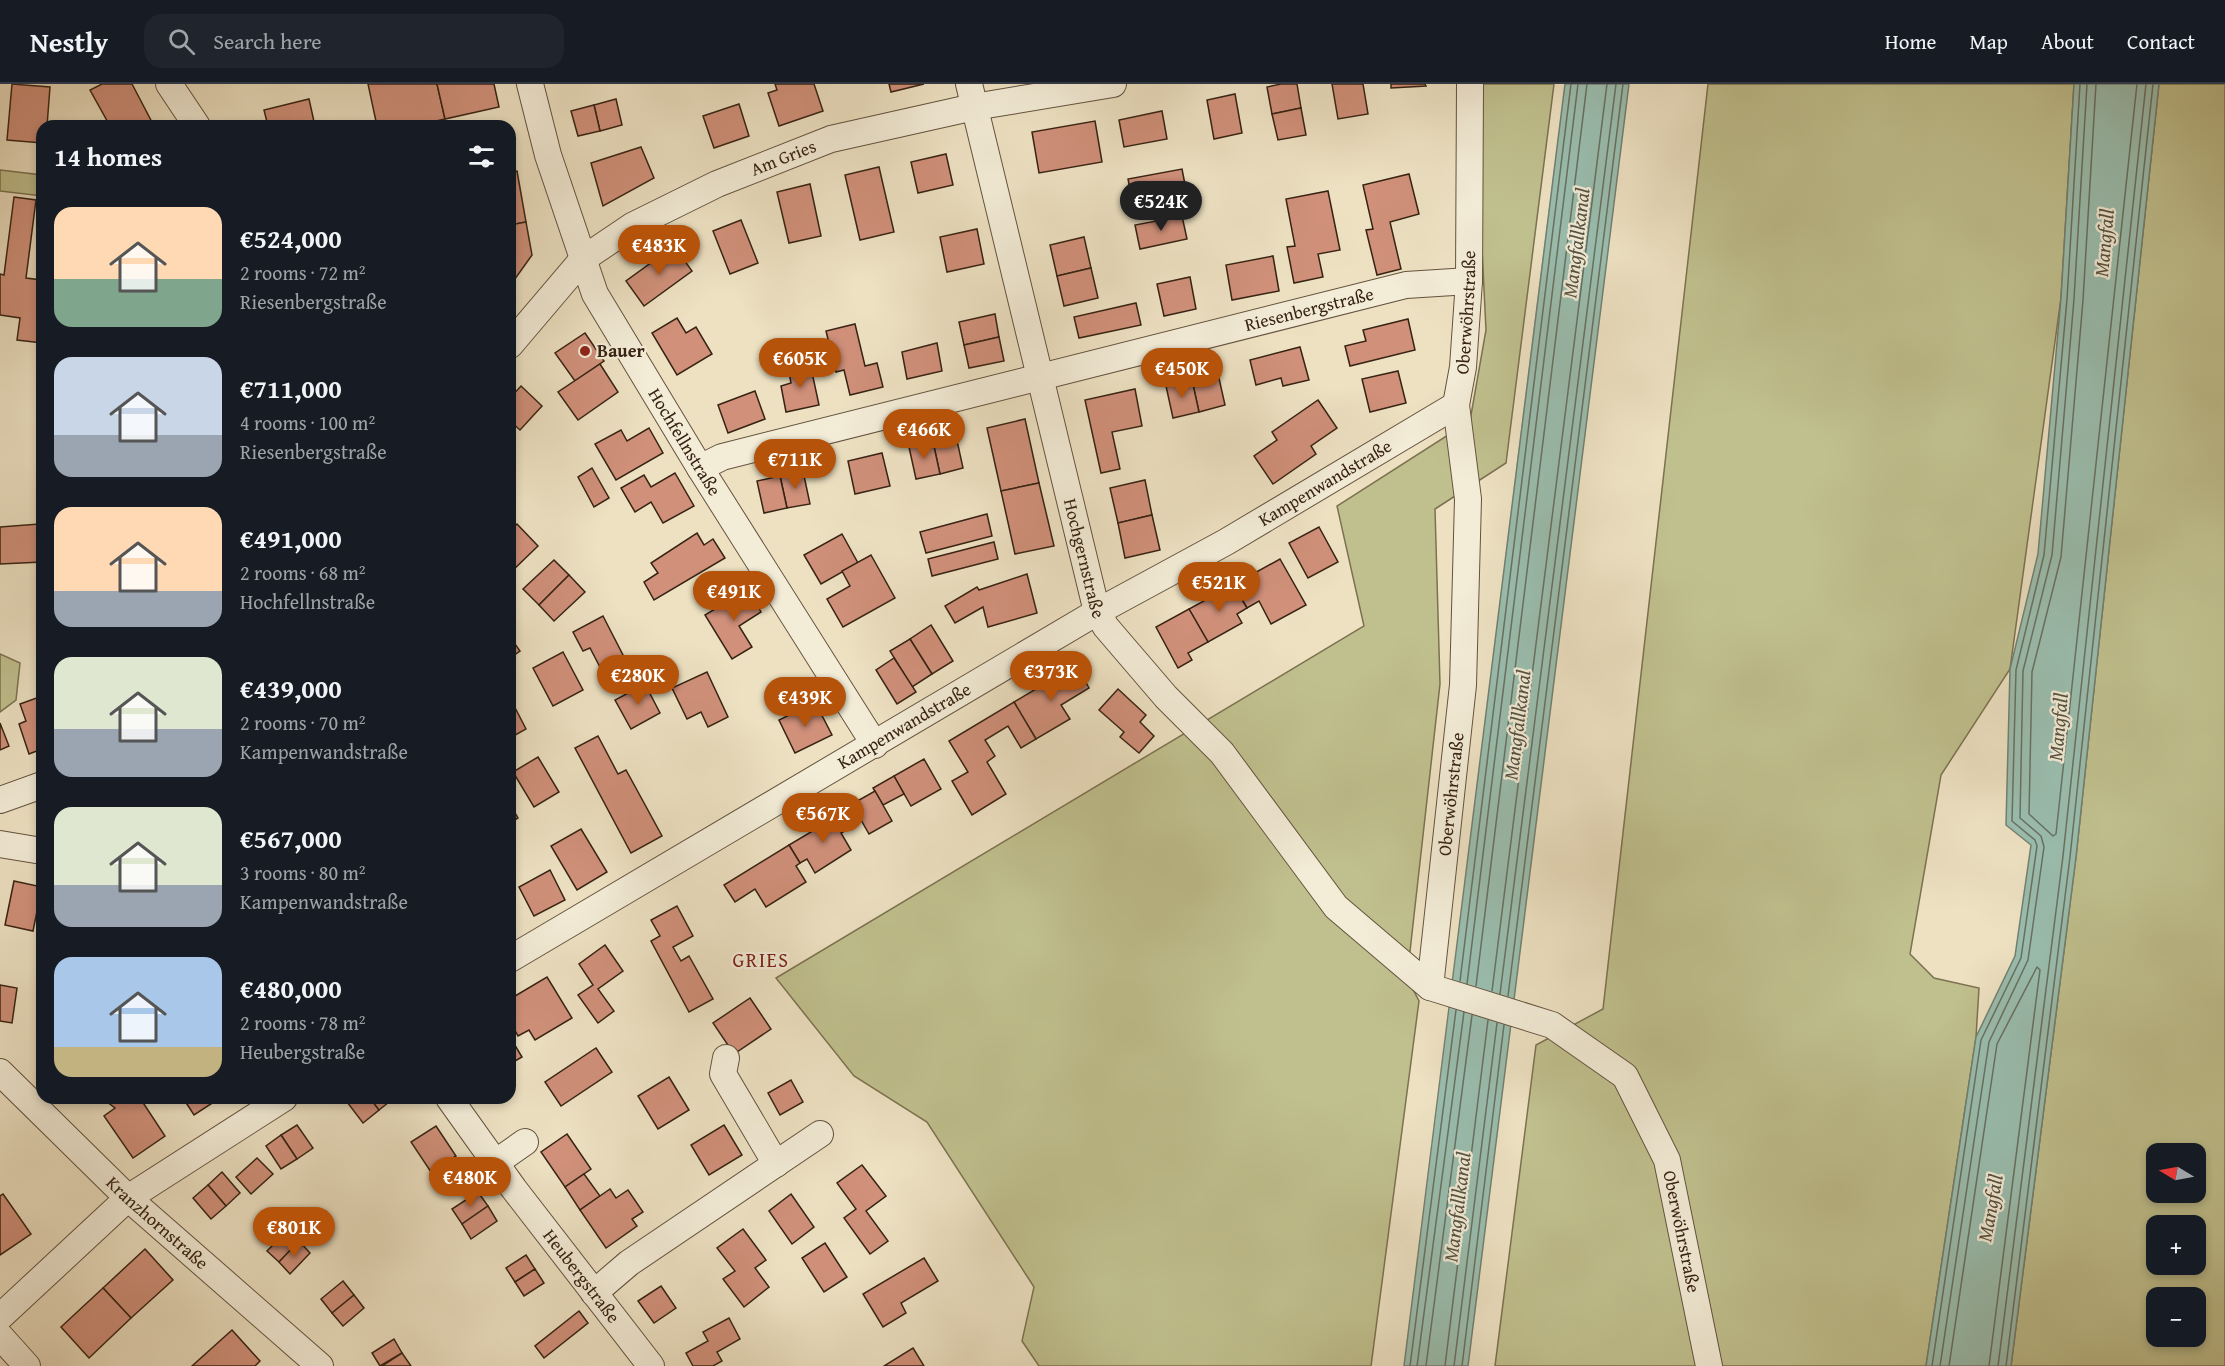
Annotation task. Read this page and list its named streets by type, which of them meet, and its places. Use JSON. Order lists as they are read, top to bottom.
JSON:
{
  "streets": {
    "street": [
      "Am Gries",
      "Riesenbergstraße",
      "Oberwöhrstraße",
      "Hochfellnstraße",
      "Kampenwandstraße",
      "Hochgernstraße",
      "Kranzhornstraße",
      "Heubergstraße"
    ]
  },
  "crossings": [
    ["Am Gries", "Hochfellnstraße"],
    ["Am Gries", "Hochgernstraße"],
    ["Riesenbergstraße", "Oberwöhrstraße"],
    ["Riesenbergstraße", "Hochfellnstraße"],
    ["Riesenbergstraße", "Hochgernstraße"],
    ["Oberwöhrstraße", "Kampenwandstraße"],
    ["Oberwöhrstraße", "Hochgernstraße"],
    ["Hochfellnstraße", "Kampenwandstraße"],
    ["Kampenwandstraße", "Hochgernstraße"]
  ],
  "districts": ["GRIES"],
  "water": ["Mangfallkanal", "Mangfall"],
  "places": ["Bauer"],
  "north": "left",
  "page": {
    "header": "Nestly",
    "search": "Search here",
    "nav": [
      "Home",
      "Map",
      "About",
      "Contact"
    ],
    "heading": "14 homes",
    "price": [
      "€524K",
      "€483K",
      "€605K",
      "€450K",
      "€466K",
      "€711K",
      "€521K",
      "€491K",
      "€373K",
      "€280K",
      "€439K",
      "€567K",
      "€480K",
      "€801K"
    ],
    "list": [
      {
        "name": "€524,000",
        "note": "2 rooms · 72 m² · Riesenbergstraße"
      },
      {
        "name": "€711,000",
        "note": "4 rooms · 100 m² · Riesenbergstraße"
      },
      {
        "name": "€491,000",
        "note": "2 rooms · 68 m² · Hochfellnstraße"
      },
      {
        "name": "€439,000",
        "note": "2 rooms · 70 m² · Kampenwandstraße"
      },
      {
        "name": "€567,000",
        "note": "3 rooms · 80 m² · Kampenwandstraße"
      },
      {
        "name": "€480,000",
        "note": "2 rooms · 78 m² · Heubergstraße"
      }
    ],
    "map_buttons": ["+", "−"]
  }
}
